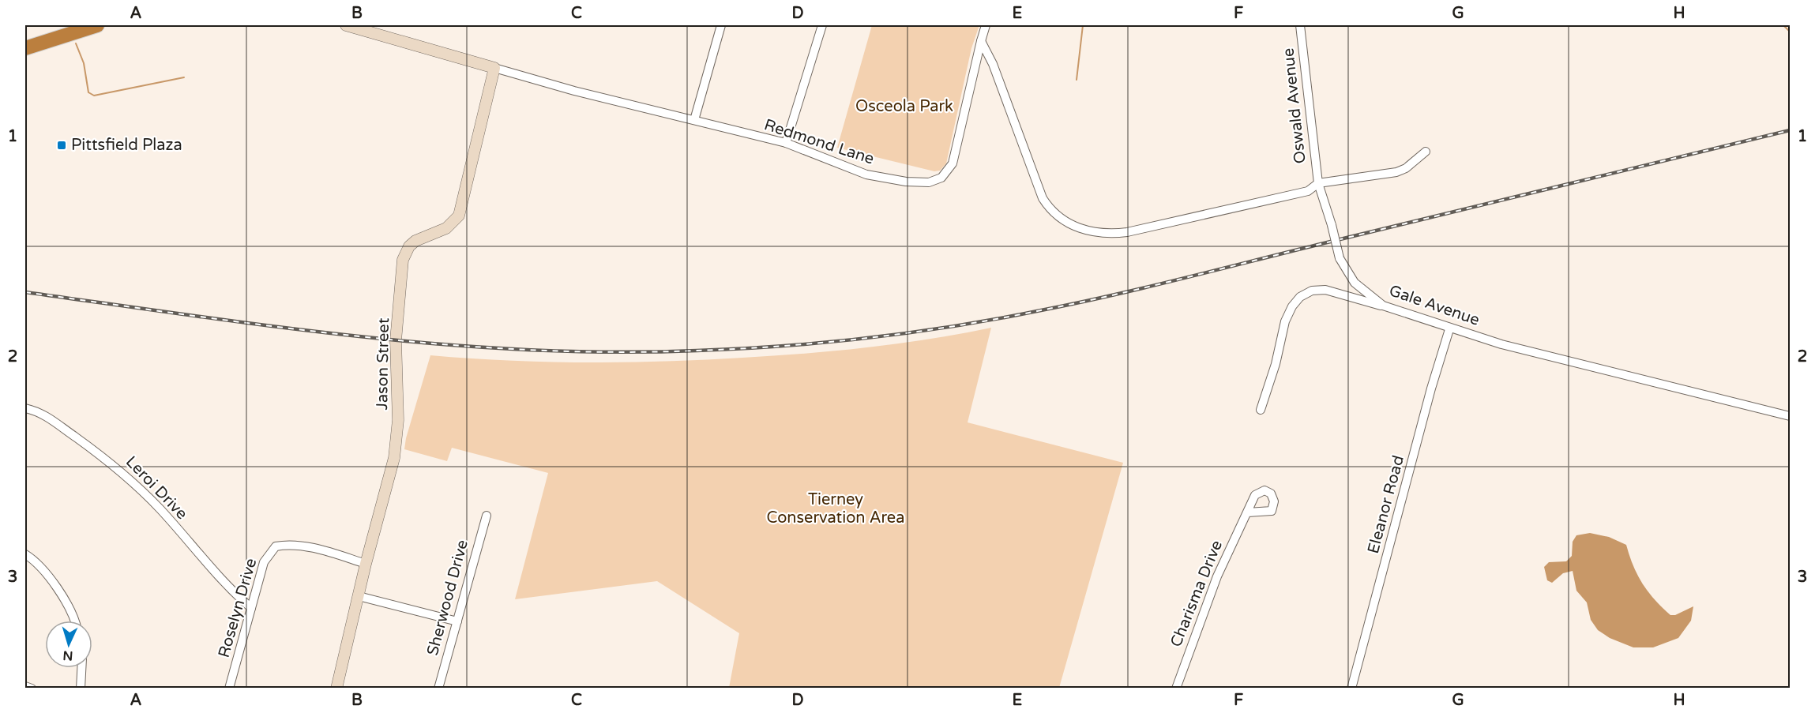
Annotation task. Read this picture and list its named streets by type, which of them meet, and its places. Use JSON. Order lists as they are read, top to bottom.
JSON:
{
  "streets": {
    "street": [
      "Oswald Avenue",
      "Redmond Lane",
      "Gale Avenue",
      "Jason Street",
      "Leroi Drive",
      "Eleanor Road",
      "Charisma Drive",
      "Sherwood Drive",
      "Roselyn Drive"
    ]
  },
  "crossings": [
    ["Oswald Avenue", "Gale Avenue"],
    ["Redmond Lane", "Jason Street"],
    ["Gale Avenue", "Eleanor Road"],
    ["Jason Street", "Roselyn Drive"],
    ["Leroi Drive", "Roselyn Drive"]
  ],
  "parks": ["Osceola Park", "Tierney Conservation Area"],
  "places": {
    "transit": ["Pittsfield Plaza"]
  },
  "north": "bottom",
  "grid": {
    "columns": [
      "A",
      "B",
      "C",
      "D",
      "E",
      "F",
      "G",
      "H"
    ],
    "rows": ["1", "2", "3"]
  }
}
